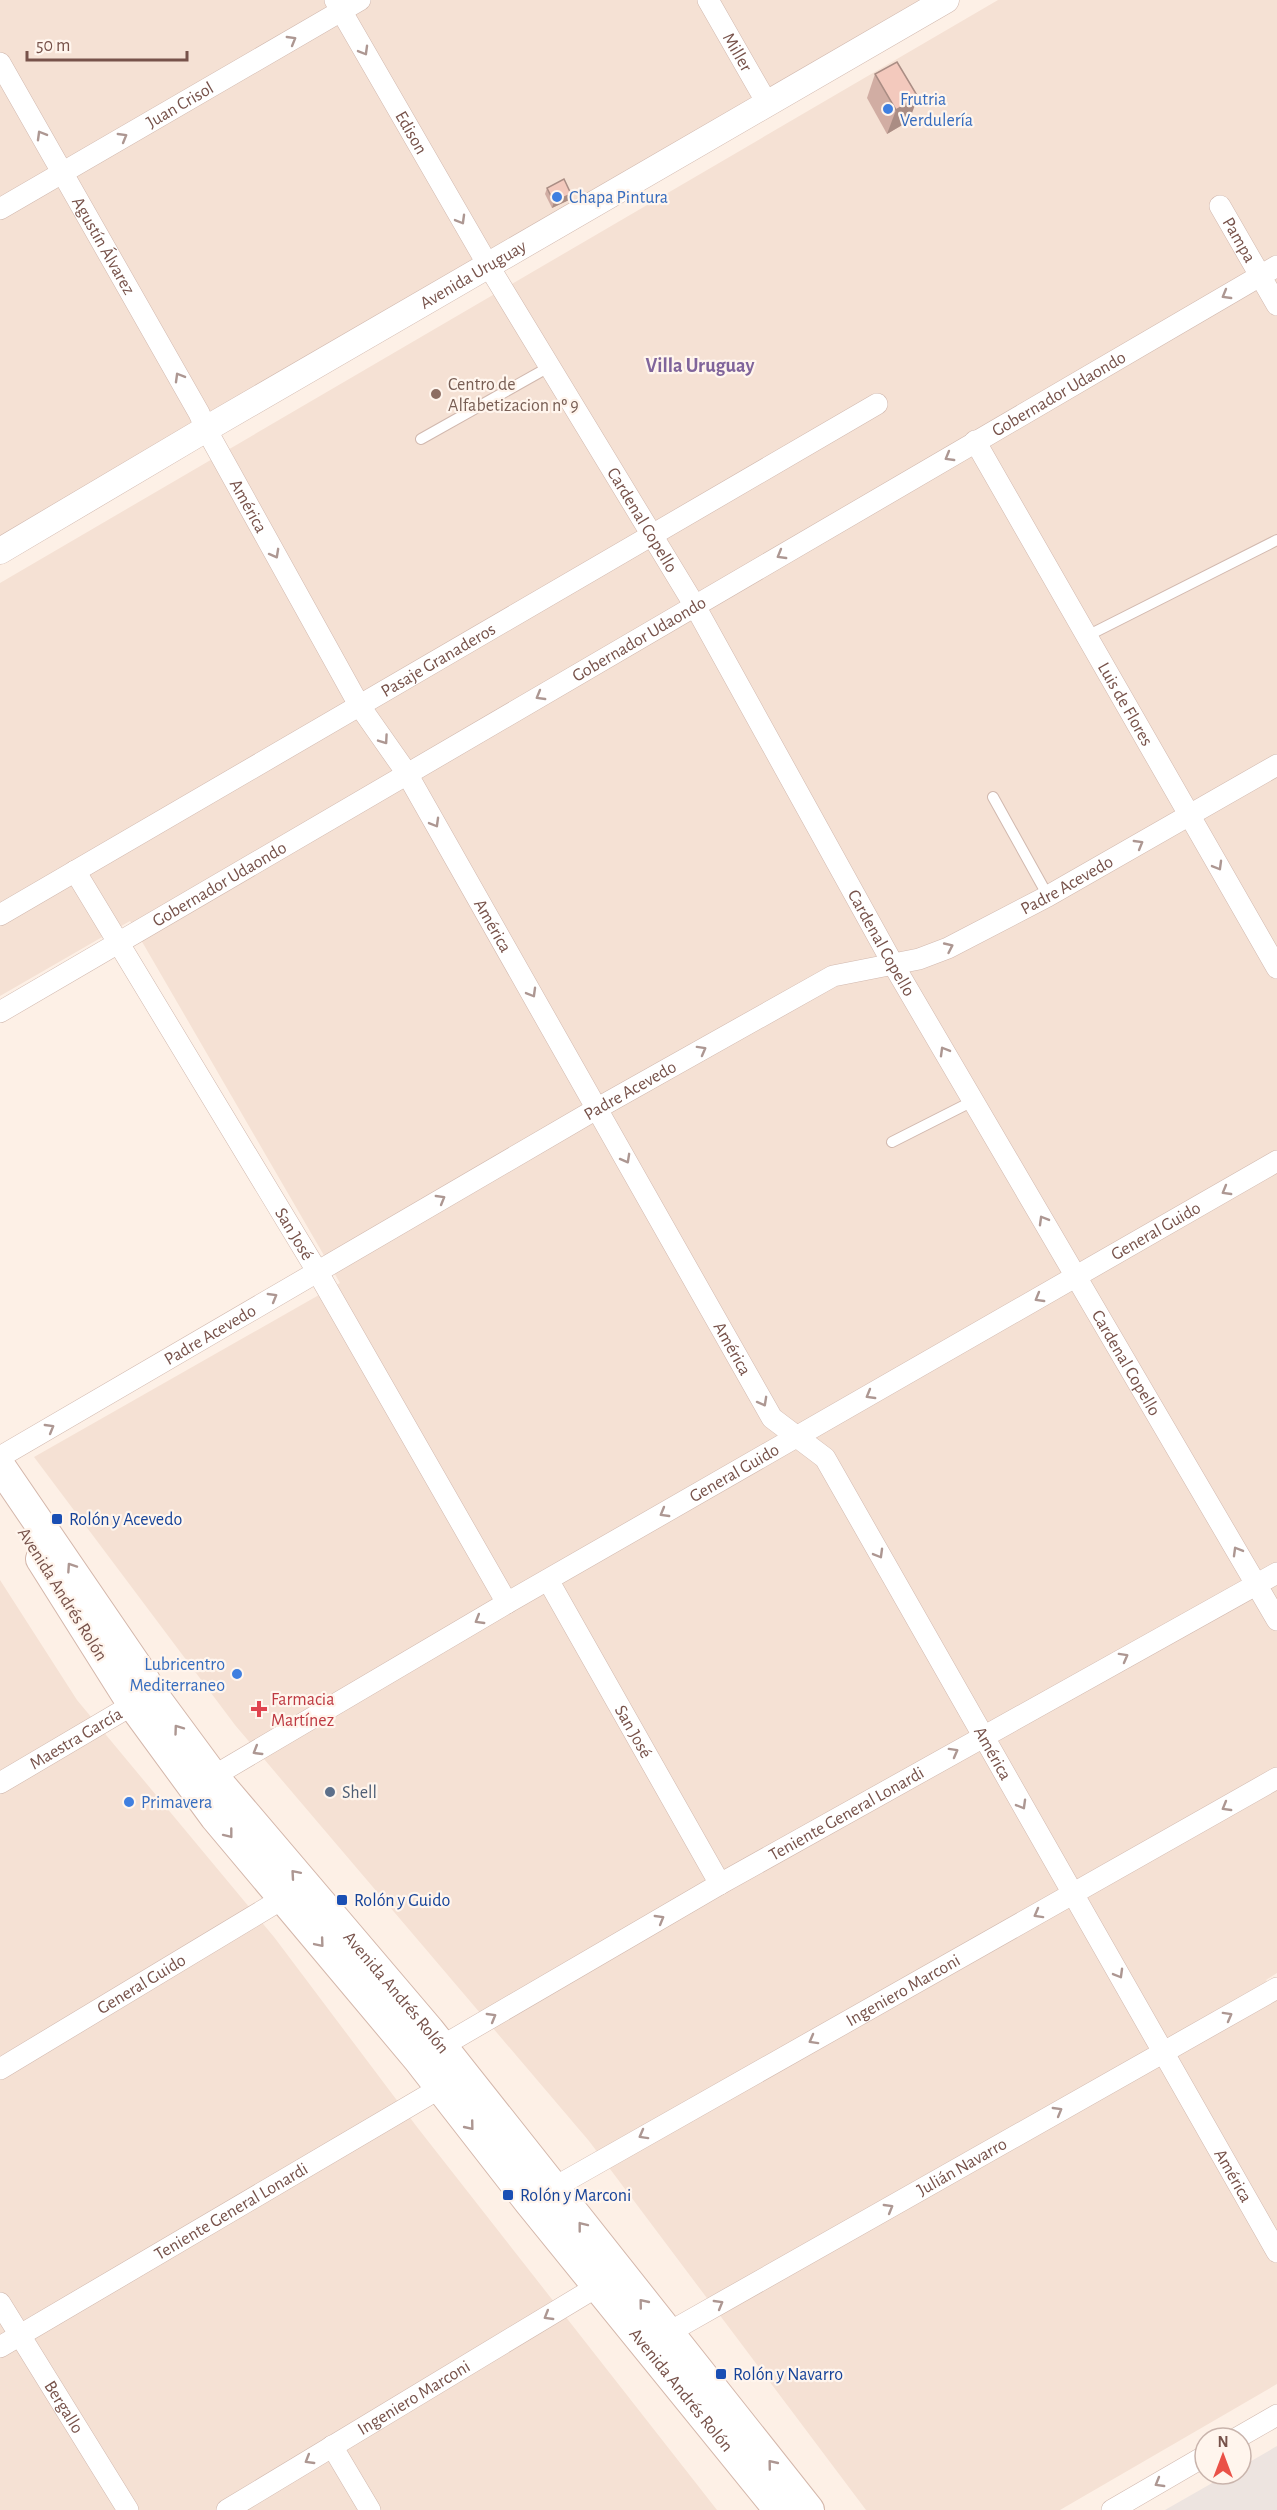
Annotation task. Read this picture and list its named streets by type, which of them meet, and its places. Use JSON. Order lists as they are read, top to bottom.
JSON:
{
  "streets": {
    "main road": ["Avenida Andrés Rolón"],
    "street": [
      "Miller",
      "Juan Crisol",
      "Edison",
      "Pampa",
      "Agustín Álvarez",
      "Avenida Uruguay",
      "Gobernador Udaondo",
      "América",
      "Cardenal Copello",
      "Pasaje Granaderos",
      "Luis de Flores",
      "Padre Acevedo",
      "General Guido",
      "San José",
      "Maestra García",
      "Teniente General Lonardi",
      "Ingeniero Marconi",
      "Julián Navarro",
      "Bergallo"
    ]
  },
  "crossings": [
    ["Miller", "Avenida Uruguay"],
    ["Juan Crisol", "Edison"],
    ["Juan Crisol", "Agustín Álvarez"],
    ["Edison", "Avenida Uruguay"],
    ["Edison", "Cardenal Copello"],
    ["Pampa", "Gobernador Udaondo"],
    ["Agustín Álvarez", "Avenida Uruguay"],
    ["Agustín Álvarez", "América"],
    ["Avenida Uruguay", "América"],
    ["Avenida Uruguay", "Cardenal Copello"],
    ["Gobernador Udaondo", "América"],
    ["Gobernador Udaondo", "Cardenal Copello"],
    ["Gobernador Udaondo", "Luis de Flores"],
    ["Gobernador Udaondo", "San José"],
    ["América", "Pasaje Granaderos"],
    ["América", "Padre Acevedo"],
    ["América", "General Guido"],
    ["América", "Teniente General Lonardi"],
    ["América", "Ingeniero Marconi"],
    ["América", "Julián Navarro"],
    ["Cardenal Copello", "Pasaje Granaderos"],
    ["Cardenal Copello", "Padre Acevedo"],
    ["Cardenal Copello", "General Guido"],
    ["Cardenal Copello", "Teniente General Lonardi"],
    ["Pasaje Granaderos", "San José"],
    ["Luis de Flores", "Padre Acevedo"],
    ["Padre Acevedo", "San José"],
    ["General Guido", "San José"],
    ["General Guido", "Avenida Andrés Rolón"],
    ["San José", "Teniente General Lonardi"],
    ["Avenida Andrés Rolón", "Maestra García"],
    ["Avenida Andrés Rolón", "Teniente General Lonardi"],
    ["Avenida Andrés Rolón", "Ingeniero Marconi"],
    ["Avenida Andrés Rolón", "Julián Navarro"],
    ["Teniente General Lonardi", "Bergallo"]
  ],
  "one_way": [
    "Juan Crisol",
    "Edison",
    "Agustín Álvarez",
    "Gobernador Udaondo",
    "América",
    "Cardenal Copello",
    "Padre Acevedo",
    "General Guido",
    "Teniente General Lonardi",
    "Ingeniero Marconi",
    "Julián Navarro"
  ],
  "districts": ["Villa Uruguay"],
  "places": {
    "other": [
      "Frutria Verdulería",
      "Chapa Pintura",
      "Centro de Alfabetizacion nº 9",
      "Lubricentro Mediterraneo",
      "Shell",
      "Primavera"
    ],
    "transit": [
      "Rolón y Acevedo",
      "Rolón y Guido",
      "Rolón y Marconi",
      "Rolón y Navarro"
    ],
    "health": ["Farmacia Martínez"]
  },
  "scale_bar": "50 m",
  "north": "top"
}
